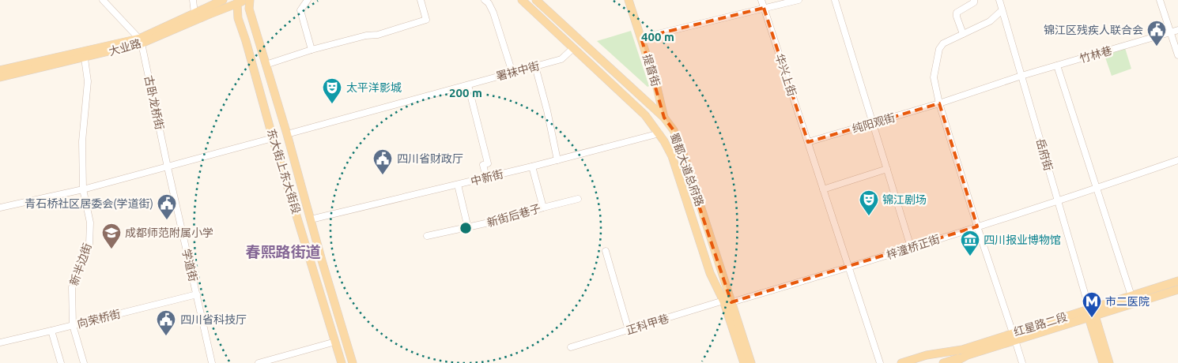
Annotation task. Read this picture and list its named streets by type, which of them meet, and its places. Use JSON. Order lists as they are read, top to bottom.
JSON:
{
  "streets": {
    "main road": [
      "大业路",
      "提督街",
      "蜀都大道总府路",
      "东大街上东大街段",
      "红星路二段"
    ],
    "street": [
      "竹林巷",
      "署袜中街",
      "华兴上街",
      "古卧龙桥街",
      "纯阳观街",
      "岳府街",
      "中新街",
      "新街后巷子",
      "梓潼桥正街",
      "新半边街",
      "学道街",
      "向荣桥街",
      "正科甲巷"
    ]
  },
  "crossings": [
    ["大业路", "古卧龙桥街"],
    ["大业路", "东大街上东大街段"],
    ["大业路", "新半边街"],
    ["竹林巷", "纯阳观街"],
    ["竹林巷", "岳府街"],
    ["提督街", "蜀都大道总府路"],
    ["署袜中街", "蜀都大道总府路"],
    ["署袜中街", "东大街上东大街段"],
    ["华兴上街", "纯阳观街"],
    ["华兴上街", "梓潼桥正街"],
    ["古卧龙桥街", "学道街"],
    ["纯阳观街", "岳府街"],
    ["岳府街", "梓潼桥正街"],
    ["岳府街", "红星路二段"],
    ["蜀都大道总府路", "中新街"],
    ["蜀都大道总府路", "梓潼桥正街"],
    ["蜀都大道总府路", "正科甲巷"],
    ["东大街上东大街段", "中新街"],
    ["梓潼桥正街", "正科甲巷"],
    ["新半边街", "向荣桥街"],
    ["学道街", "向荣桥街"]
  ],
  "districts": ["春熙路街道"],
  "places": {
    "public building": [
      "锦江区残疾人联合会",
      "四川省财政厅",
      "青石桥社区居委会(学道街)",
      "四川省科技厅"
    ],
    "theatre": ["太平洋影城", "锦江剧场"],
    "school or university": ["成都师范附属小学"],
    "museum": ["四川报业博物馆"],
    "metro station": ["市二医院"]
  },
  "rings": ["400 m", "200 m"]
}
